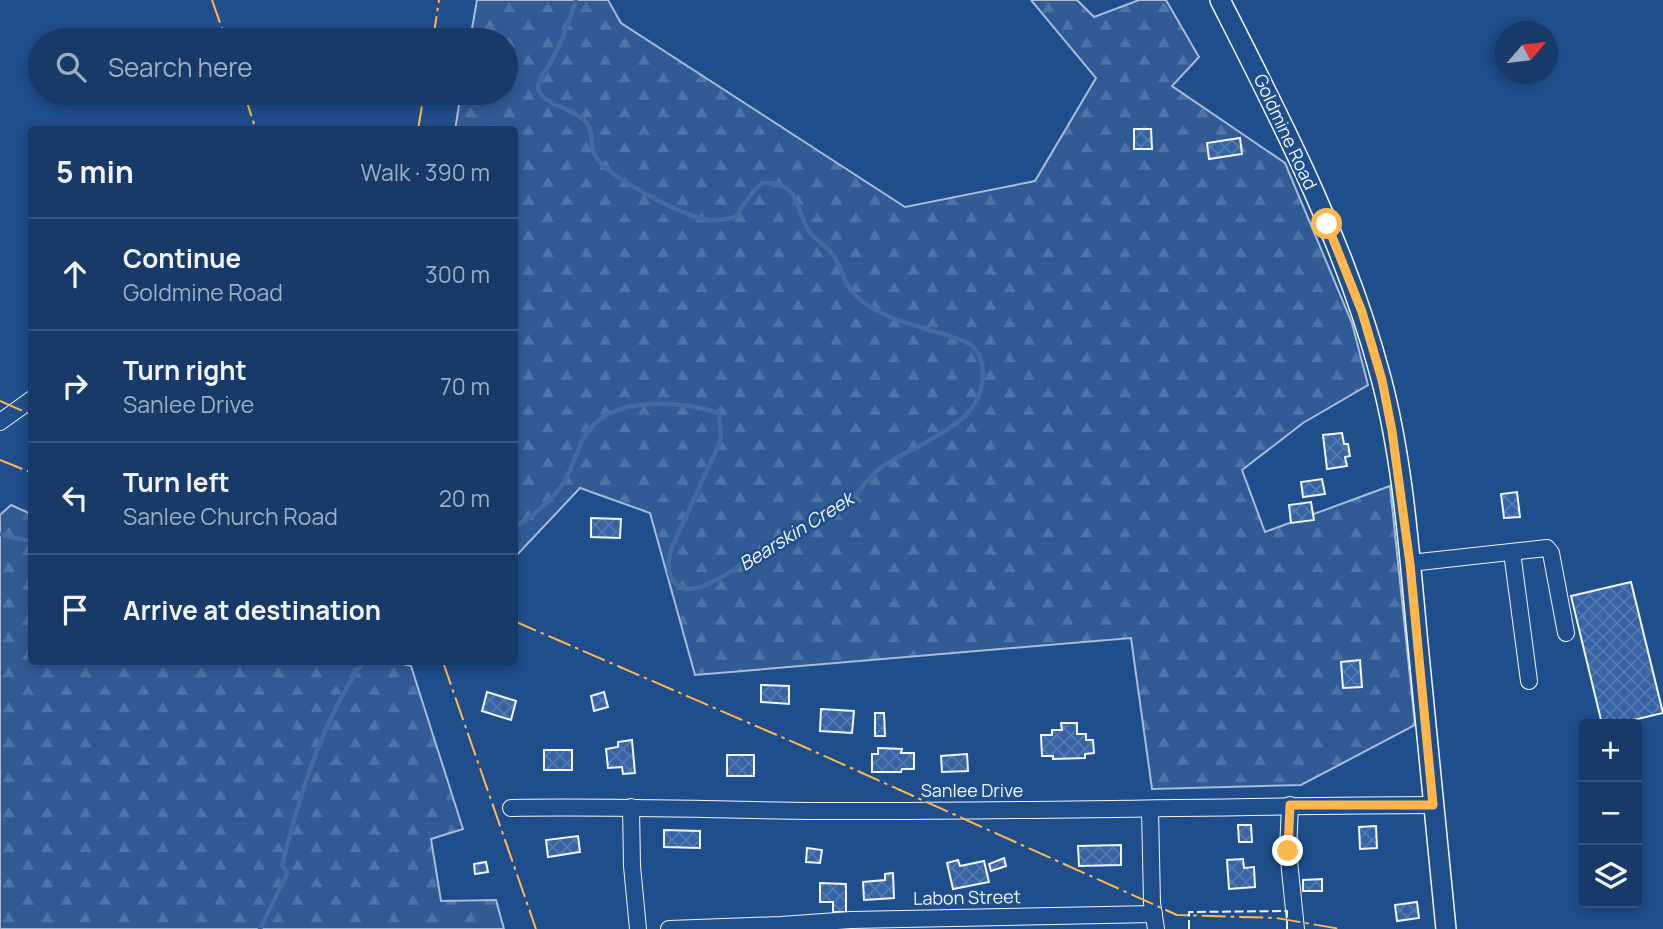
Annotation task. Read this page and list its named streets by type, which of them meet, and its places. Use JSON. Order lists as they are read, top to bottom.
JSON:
{
  "streets": {
    "main road": ["Goldmine Road"],
    "street": ["Sanlee Drive", "Labon Street"]
  },
  "crossings": [
    ["Goldmine Road", "Sanlee Drive"]
  ],
  "water": ["Bearskin Creek"],
  "north": "top right",
  "page": {
    "search": "Search here",
    "heading": ["5 min", "Walk · 390 m"],
    "list": [
      ["Continue", "Goldmine Road", "300 m"],
      ["Turn right", "Sanlee Drive", "70 m"],
      ["Turn left", "Sanlee Church Road", "20 m"],
      "Arrive at destination"
    ],
    "map_buttons": ["+", "−"]
  }
}
